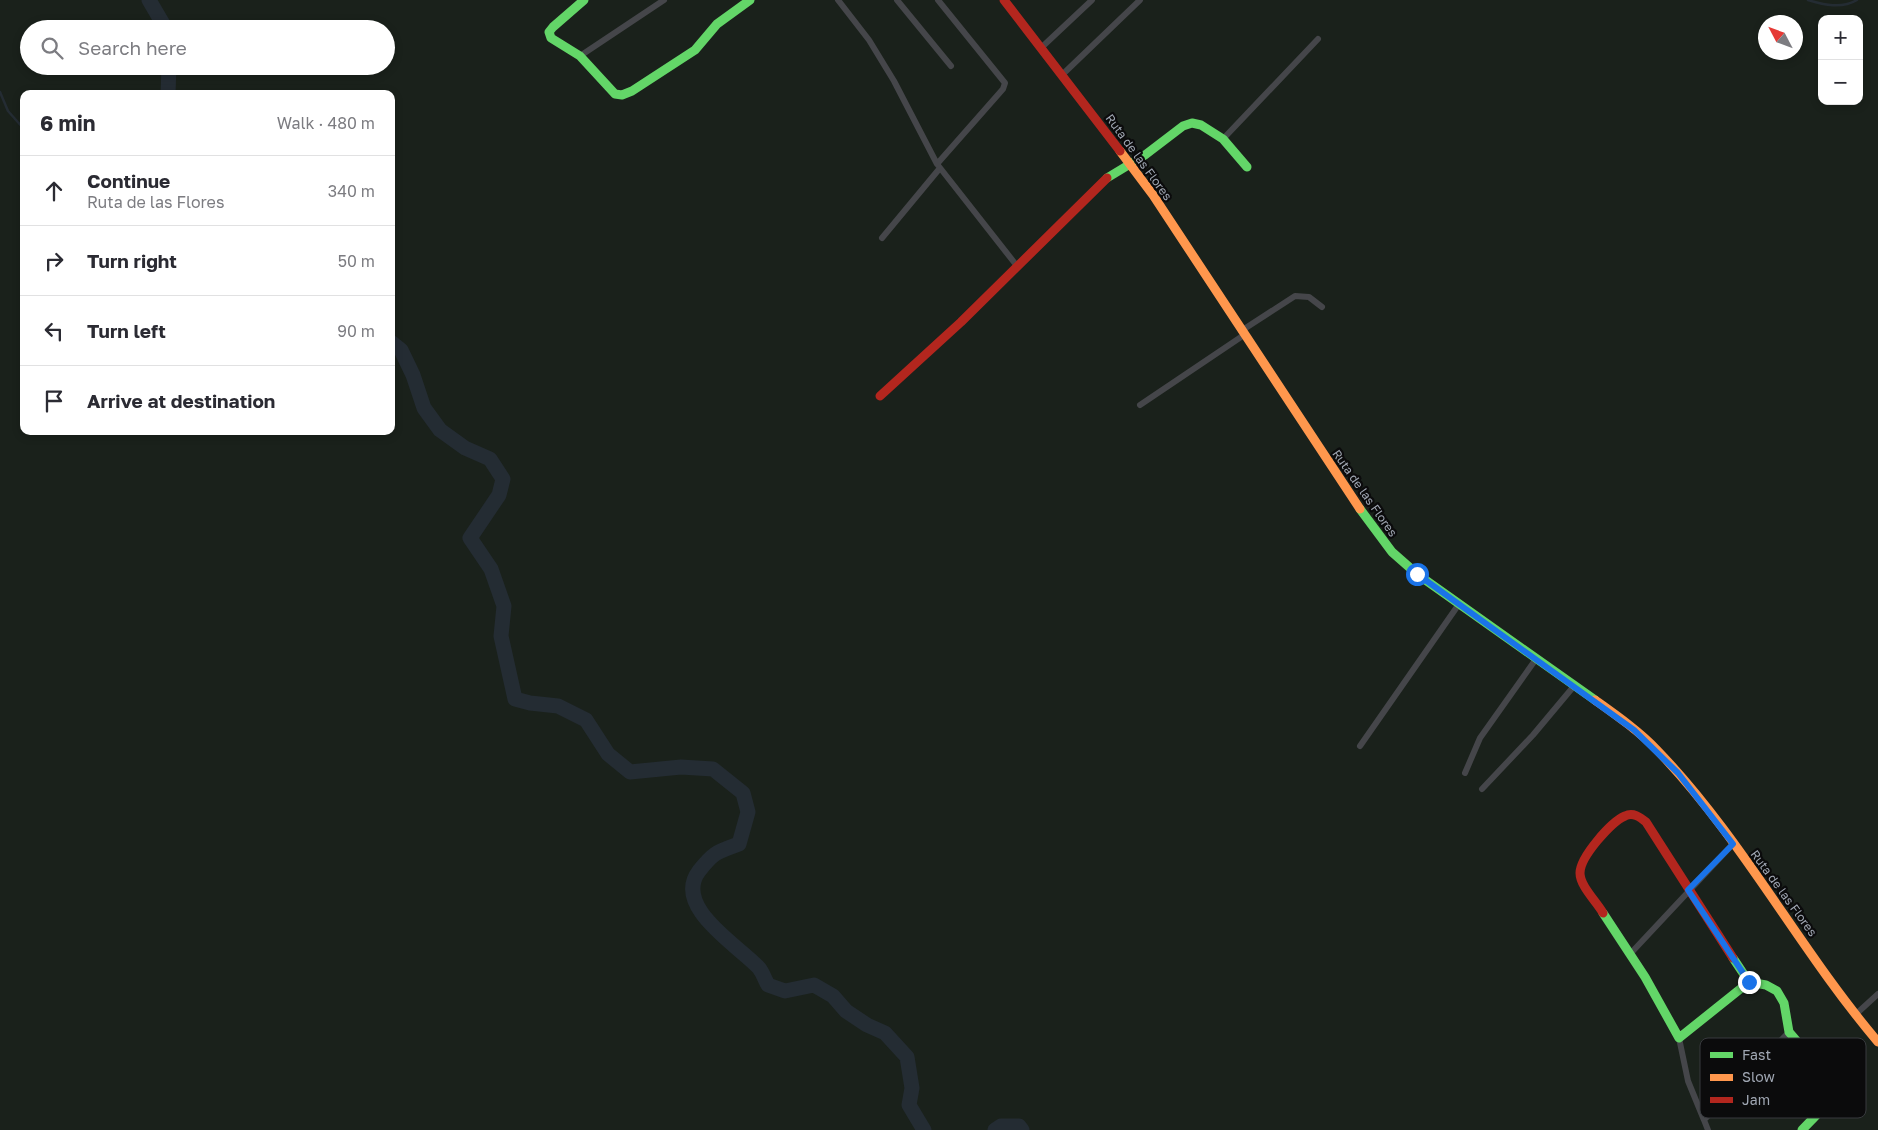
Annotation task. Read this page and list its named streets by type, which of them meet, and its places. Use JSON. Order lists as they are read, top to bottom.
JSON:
{
  "streets": {
    "street": ["Ruta de las Flores"]
  },
  "legend": ["Fast", "Slow", "Jam"],
  "north": "top left",
  "page": {
    "map_buttons": ["+", "−"],
    "search": "Search here",
    "heading": ["6 min", "Walk · 480 m"],
    "list": [
      ["Continue", "Ruta de las Flores", "340 m"],
      ["Turn right", "50 m"],
      ["Turn left", "90 m"],
      "Arrive at destination"
    ]
  }
}
